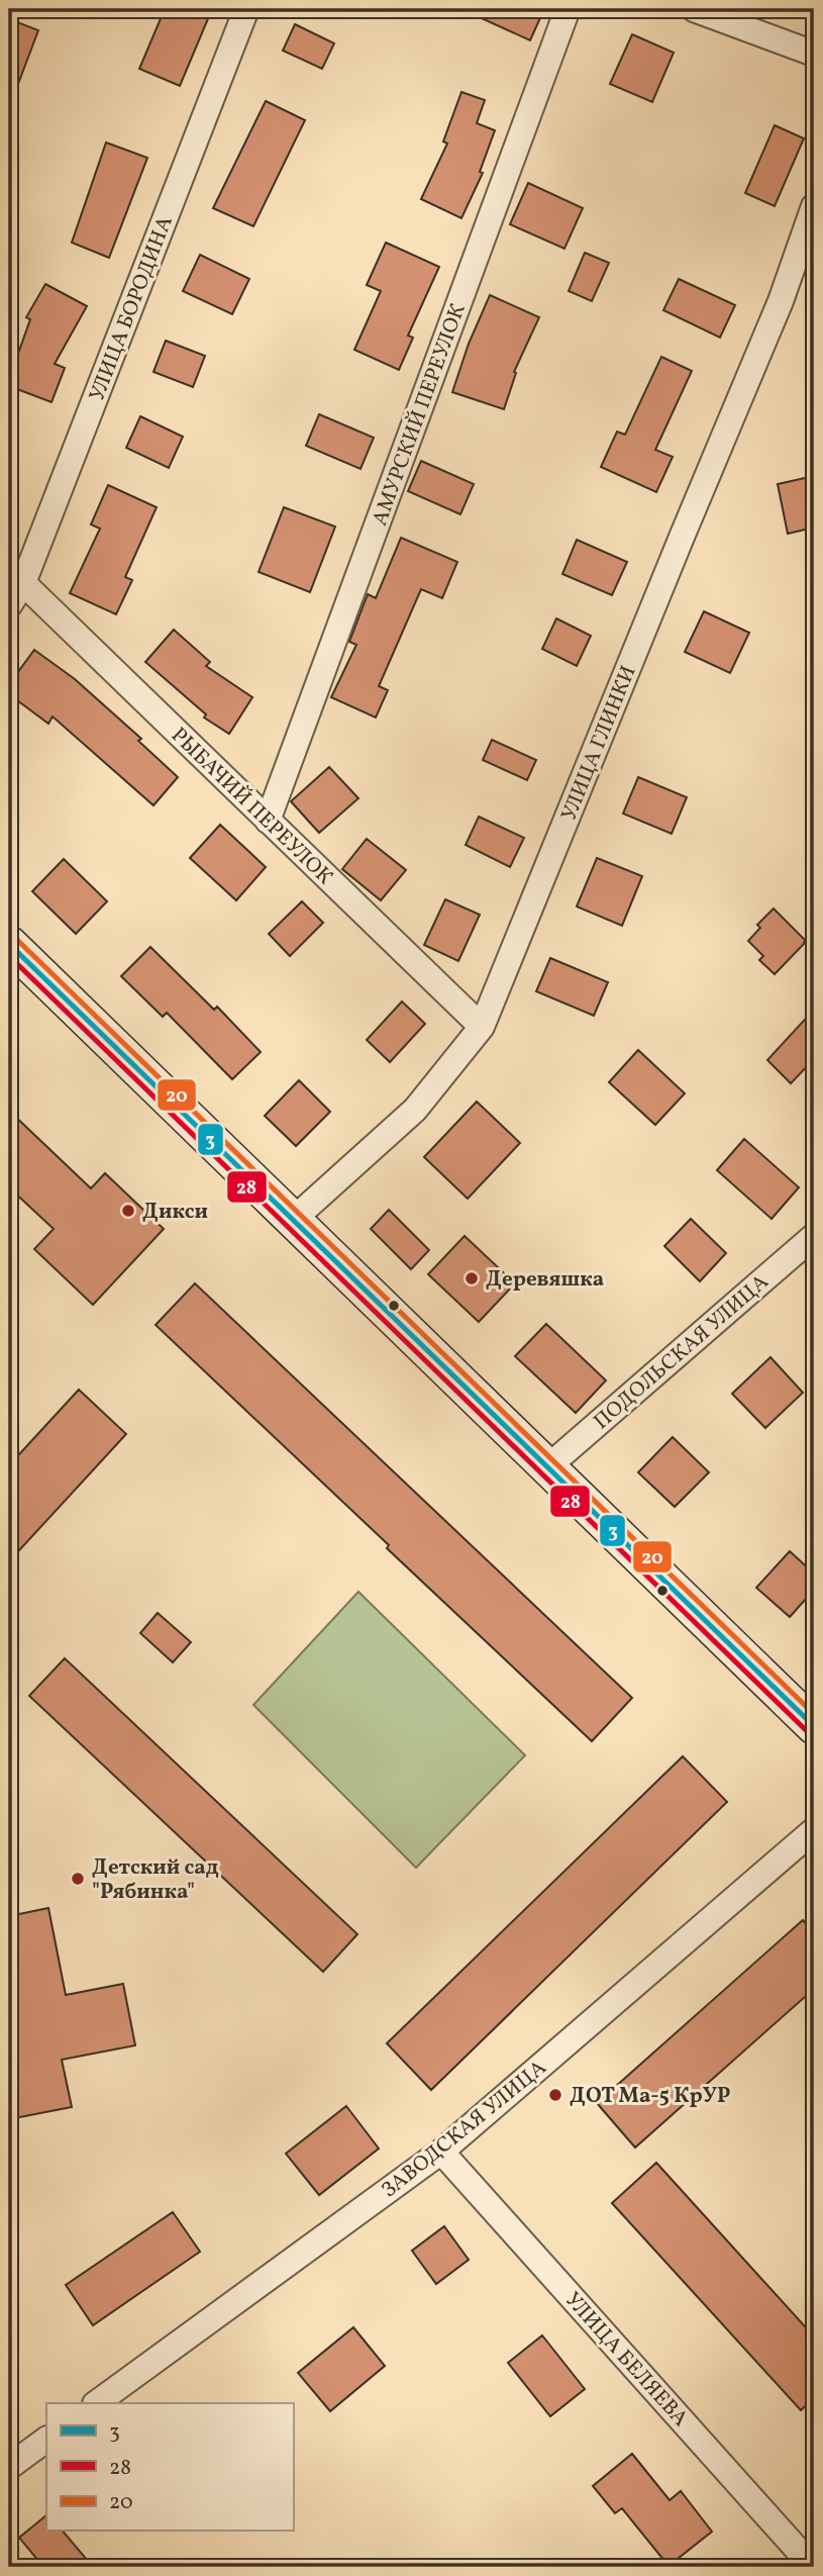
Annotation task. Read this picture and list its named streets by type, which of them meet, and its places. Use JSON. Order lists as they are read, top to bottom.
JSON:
{
  "streets": {
    "street": [
      "УЛИЦА БОРОДИНА",
      "АМУРСКИЙ ПЕРЕУЛОК",
      "УЛИЦА ГЛИНКИ",
      "РЫБАЧИЙ ПЕРЕУЛОК",
      "ПОДОЛЬСКАЯ УЛИЦА",
      "ЗАВОДСКАЯ УЛИЦА",
      "УЛИЦА БЕЛЯЕВА"
    ]
  },
  "crossings": [
    ["УЛИЦА БОРОДИНА", "РЫБАЧИЙ ПЕРЕУЛОК"],
    ["АМУРСКИЙ ПЕРЕУЛОК", "РЫБАЧИЙ ПЕРЕУЛОК"],
    ["УЛИЦА ГЛИНКИ", "РЫБАЧИЙ ПЕРЕУЛОК"],
    ["ЗАВОДСКАЯ УЛИЦА", "УЛИЦА БЕЛЯЕВА"]
  ],
  "places": [
    "Дикси",
    "Деревяшка",
    "Детский сад \"Рябинка\"",
    "ДОТ Ма-5 КрУР"
  ],
  "lines": ["transit line 20", "transit line 3", "transit line 28"],
  "legend": ["3", "28", "20"]
}
